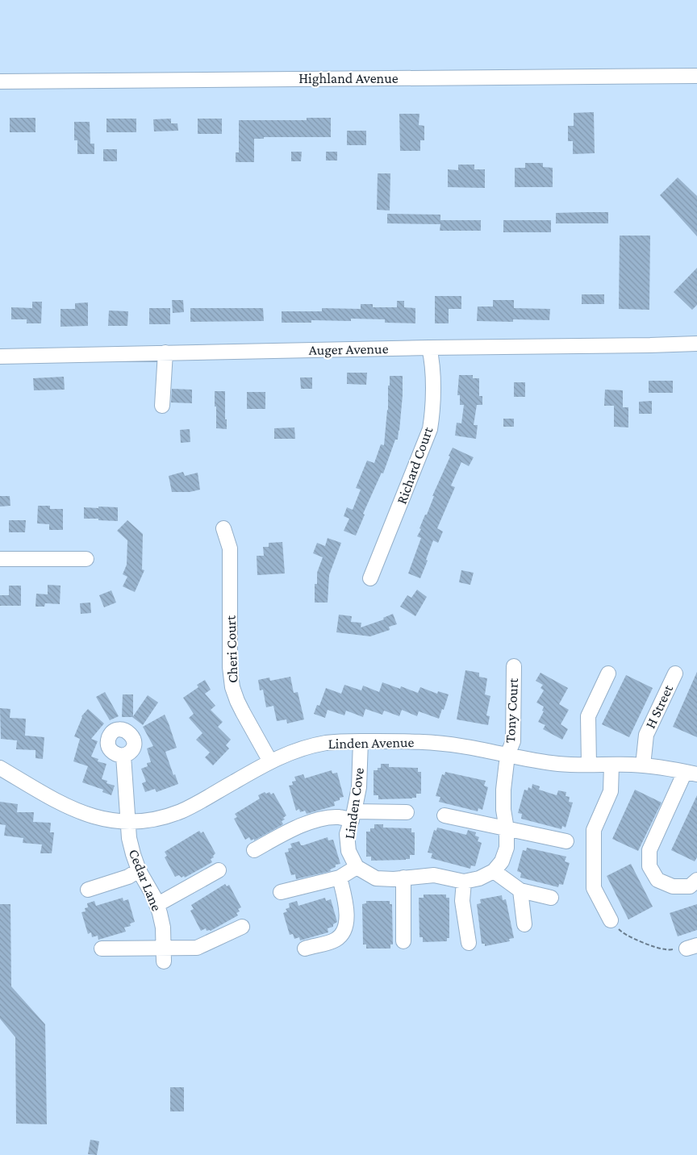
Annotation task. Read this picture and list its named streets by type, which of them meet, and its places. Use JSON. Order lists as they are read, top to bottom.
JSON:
{
  "streets": {
    "street": [
      "Highland Avenue",
      "Auger Avenue",
      "Richard Court",
      "Cheri Court",
      "H Street",
      "Tony Court",
      "Linden Avenue",
      "Linden Cove",
      "Cedar Lane"
    ]
  },
  "crossings": [
    ["Auger Avenue", "Richard Court"],
    ["Cheri Court", "Linden Avenue"],
    ["H Street", "Linden Avenue"],
    ["Tony Court", "Linden Avenue"],
    ["Linden Avenue", "Linden Cove"],
    ["Linden Avenue", "Cedar Lane"]
  ]
}
